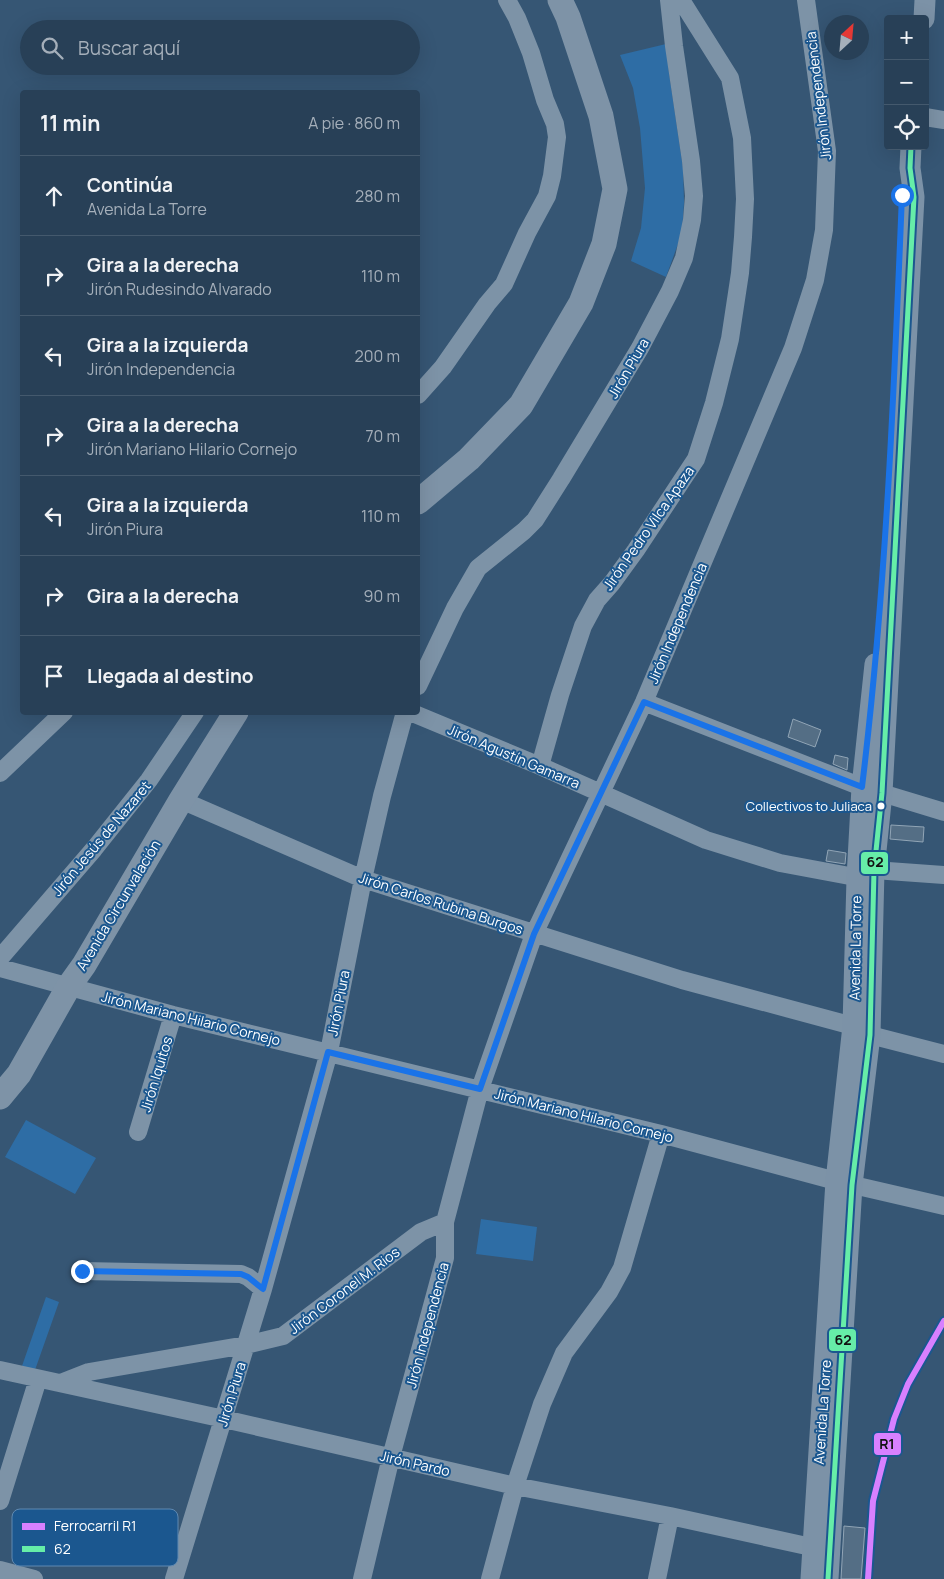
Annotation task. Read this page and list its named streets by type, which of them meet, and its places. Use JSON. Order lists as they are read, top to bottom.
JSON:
{
  "streets": {
    "highway": ["Avenida Circunvalación"],
    "main road": ["Avenida La Torre"],
    "street": [
      "Jirón Independencia",
      "Jirón Piura",
      "Jirón Pedro Vilca Apaza",
      "Jirón Agustín Gamarra",
      "Jirón Jesús de Nazaret",
      "Jirón Carlos Rubina Burgos",
      "Jirón Mariano Hilario Cornejo",
      "Jirón Iquitos",
      "Jirón Coronel M. Rios",
      "Jirón Pardo"
    ]
  },
  "crossings": [
    ["Jirón Independencia", "Jirón Agustín Gamarra"],
    ["Jirón Independencia", "Jirón Carlos Rubina Burgos"],
    ["Jirón Independencia", "Jirón Mariano Hilario Cornejo"],
    ["Jirón Independencia", "Jirón Coronel M. Rios"],
    ["Jirón Independencia", "Jirón Pardo"],
    ["Jirón Piura", "Jirón Carlos Rubina Burgos"],
    ["Jirón Piura", "Jirón Mariano Hilario Cornejo"],
    ["Jirón Piura", "Jirón Coronel M. Rios"],
    ["Jirón Piura", "Jirón Pardo"],
    ["Jirón Pedro Vilca Apaza", "Jirón Agustín Gamarra"],
    ["Jirón Agustín Gamarra", "Avenida La Torre"],
    ["Jirón Carlos Rubina Burgos", "Avenida Circunvalación"],
    ["Jirón Carlos Rubina Burgos", "Avenida La Torre"],
    ["Avenida Circunvalación", "Jirón Mariano Hilario Cornejo"],
    ["Avenida La Torre", "Jirón Mariano Hilario Cornejo"],
    ["Avenida La Torre", "Jirón Pardo"],
    ["Jirón Mariano Hilario Cornejo", "Jirón Iquitos"],
    ["Jirón Coronel M. Rios", "Jirón Pardo"]
  ],
  "places": ["Collectivos to Juliaca"],
  "lines": ["transit line 62", "rail line R1"],
  "legend": ["Ferrocarril R1", "62"],
  "north": "top right",
  "page": {
    "map_buttons": ["+", "−"],
    "search": "Buscar aquí",
    "heading": ["11 min", "A pie · 860 m"],
    "list": [
      ["Continúa", "Avenida La Torre", "280 m"],
      ["Gira a la derecha", "Jirón Rudesindo Alvarado", "110 m"],
      ["Gira a la izquierda", "Jirón Independencia", "200 m"],
      ["Gira a la derecha", "Jirón Mariano Hilario Cornejo", "70 m"],
      ["Gira a la izquierda", "Jirón Piura", "110 m"],
      ["Gira a la derecha", "90 m"],
      "Llegada al destino"
    ]
  }
}
